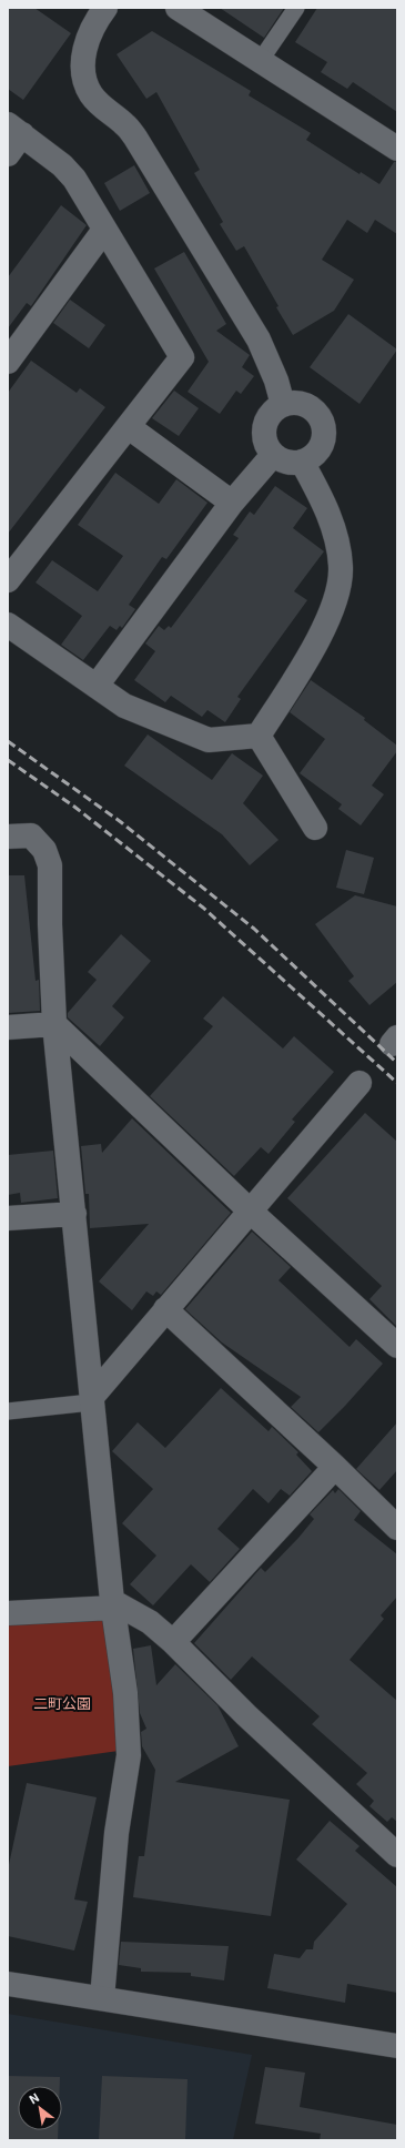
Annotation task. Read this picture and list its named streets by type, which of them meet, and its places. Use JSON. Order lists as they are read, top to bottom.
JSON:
{
  "parks": ["二町公園"],
  "north": "top left"
}
